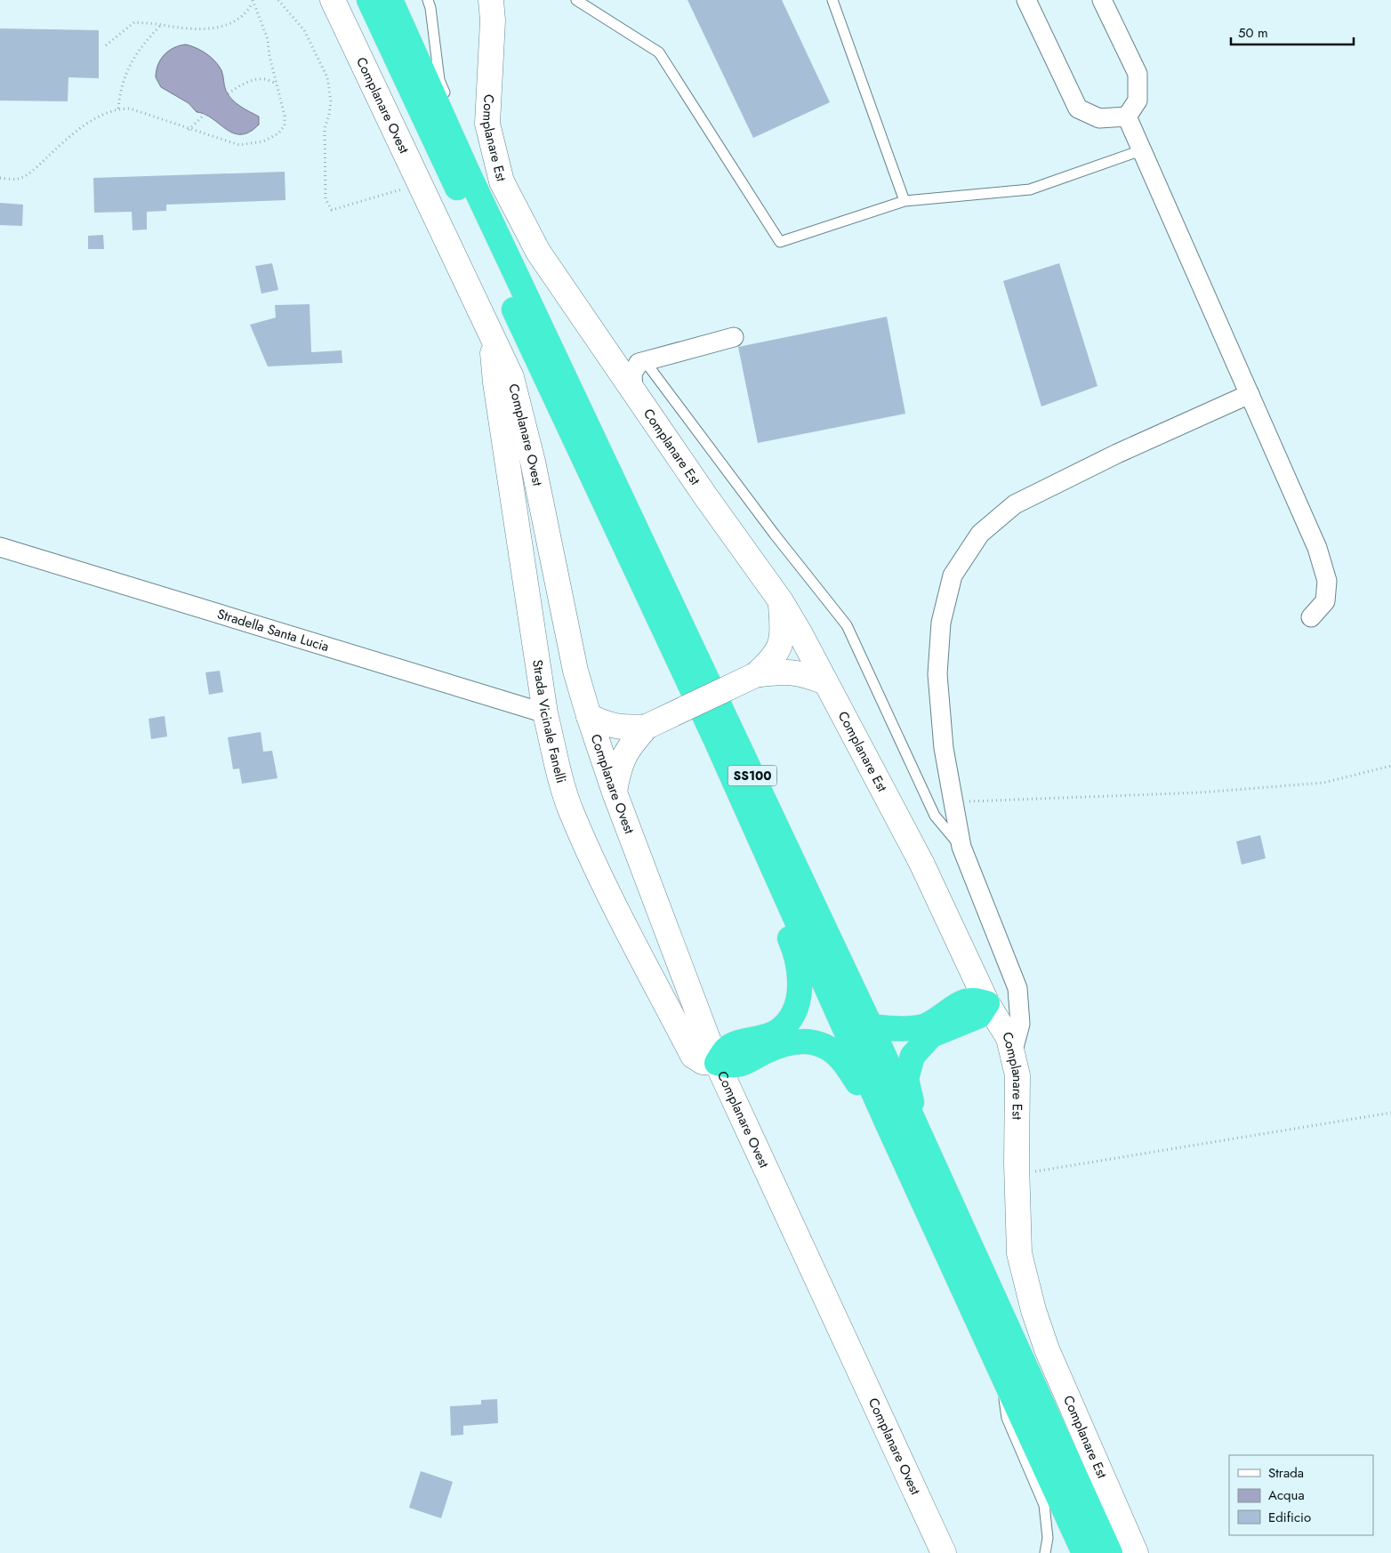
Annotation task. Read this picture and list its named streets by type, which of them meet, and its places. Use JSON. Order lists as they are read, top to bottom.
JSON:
{
  "streets": {
    "highway": ["SS100"],
    "main road": ["Complanare Ovest", "Complanare Est", "Strada Vicinale Fanelli"],
    "street": ["Stradella Santa Lucia"]
  },
  "crossings": [
    ["Complanare Ovest", "Strada Vicinale Fanelli"],
    ["Complanare Ovest", "SS100"],
    ["Complanare Est", "SS100"],
    ["Stradella Santa Lucia", "Strada Vicinale Fanelli"],
    ["Strada Vicinale Fanelli", "SS100"]
  ],
  "legend": ["Strada", "Acqua", "Edificio"],
  "scale_bar": "50 m"
}
